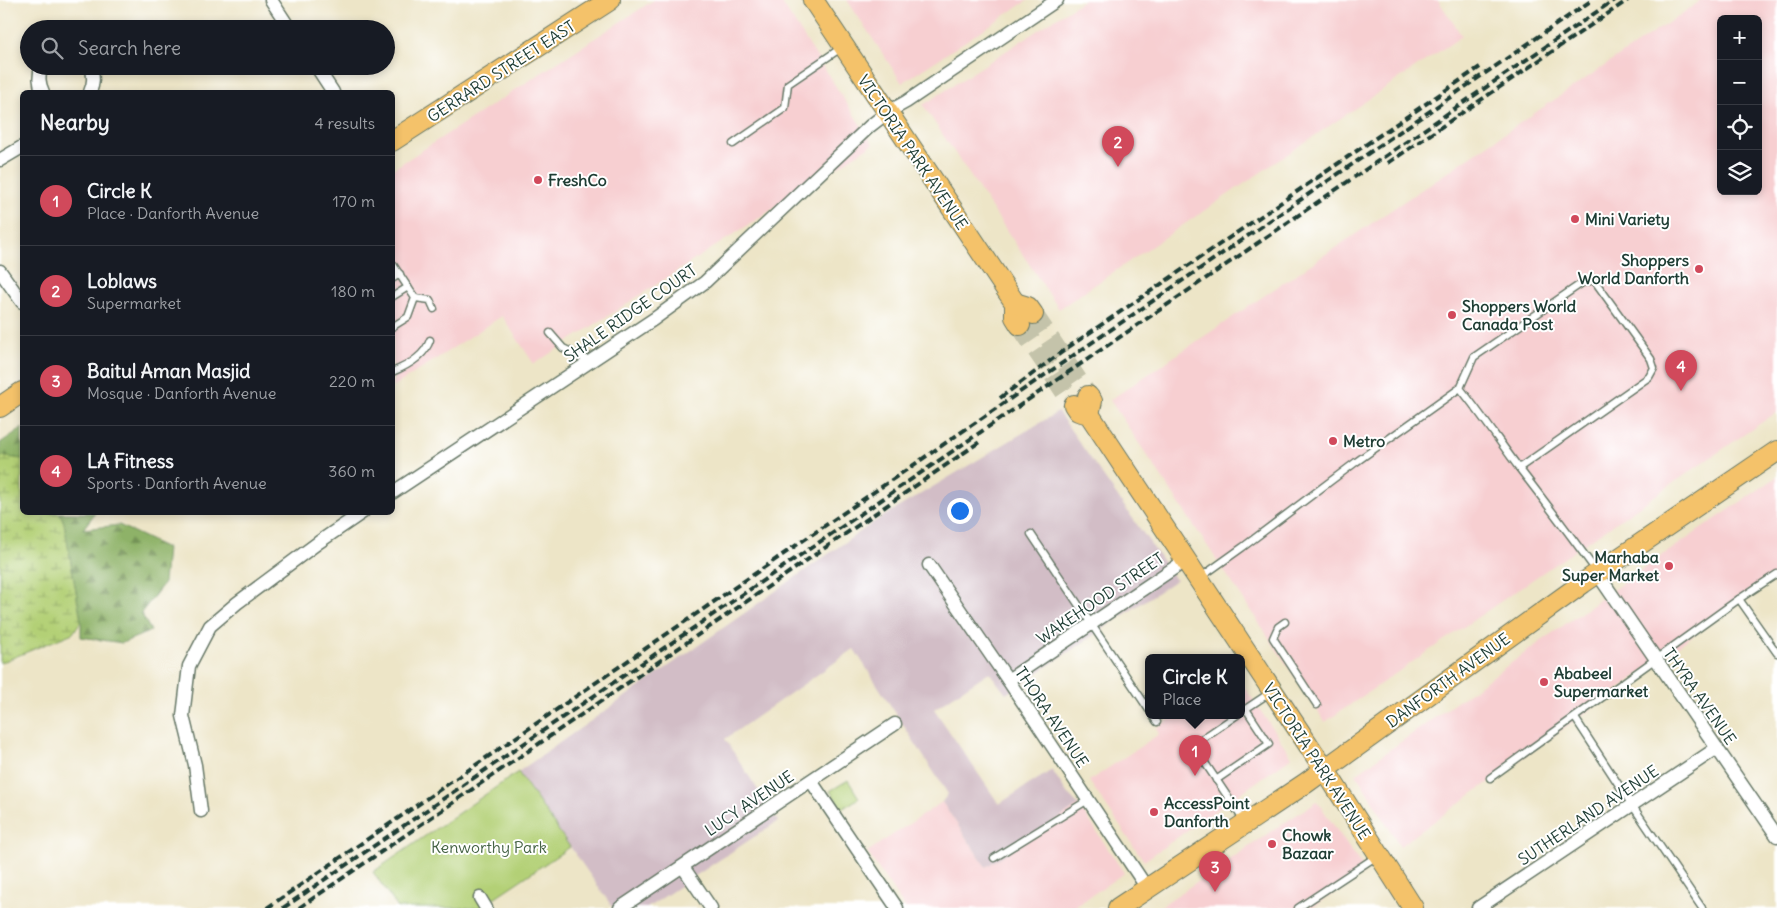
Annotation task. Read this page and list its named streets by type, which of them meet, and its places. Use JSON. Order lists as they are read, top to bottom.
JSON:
{
  "streets": {
    "main road": ["GERRARD STREET EAST", "VICTORIA PARK AVENUE", "DANFORTH AVENUE"],
    "street": [
      "SHALE RIDGE COURT",
      "WAKEHOOD STREET",
      "THYRA AVENUE",
      "THORA AVENUE",
      "LUCY AVENUE",
      "SUTHERLAND AVENUE"
    ]
  },
  "crossings": [
    ["VICTORIA PARK AVENUE", "SHALE RIDGE COURT"],
    ["VICTORIA PARK AVENUE", "WAKEHOOD STREET"],
    ["VICTORIA PARK AVENUE", "DANFORTH AVENUE"],
    ["WAKEHOOD STREET", "THORA AVENUE"],
    ["DANFORTH AVENUE", "THYRA AVENUE"],
    ["DANFORTH AVENUE", "THORA AVENUE"],
    ["THYRA AVENUE", "SUTHERLAND AVENUE"]
  ],
  "parks": ["Kenworthy Park"],
  "places": [
    "FreshCo",
    "Mini Variety",
    "Shoppers World Danforth",
    "Shoppers World Canada Post",
    "Metro",
    "Marhaba Super Market",
    "Ababeel Supermarket",
    "AccessPoint Danforth",
    "Chowk Bazaar"
  ],
  "page": {
    "map_buttons": ["+", "−"],
    "search": "Search here",
    "heading": ["Nearby", "4 results"],
    "pins": [
      "2",
      "4",
      "1",
      "3"
    ],
    "list": [
      {
        "mark": "1",
        "name": "Circle K",
        "note": "Place · Danforth Avenue",
        "value": "170 m"
      },
      {
        "mark": "2",
        "name": "Loblaws",
        "note": "Supermarket",
        "value": "180 m"
      },
      {
        "mark": "3",
        "name": "Baitul Aman Masjid",
        "note": "Mosque · Danforth Avenue",
        "value": "220 m"
      },
      {
        "mark": "4",
        "name": "LA Fitness",
        "note": "Sports · Danforth Avenue",
        "value": "360 m"
      }
    ],
    "popup": ["Circle K", "Place"]
  }
}
